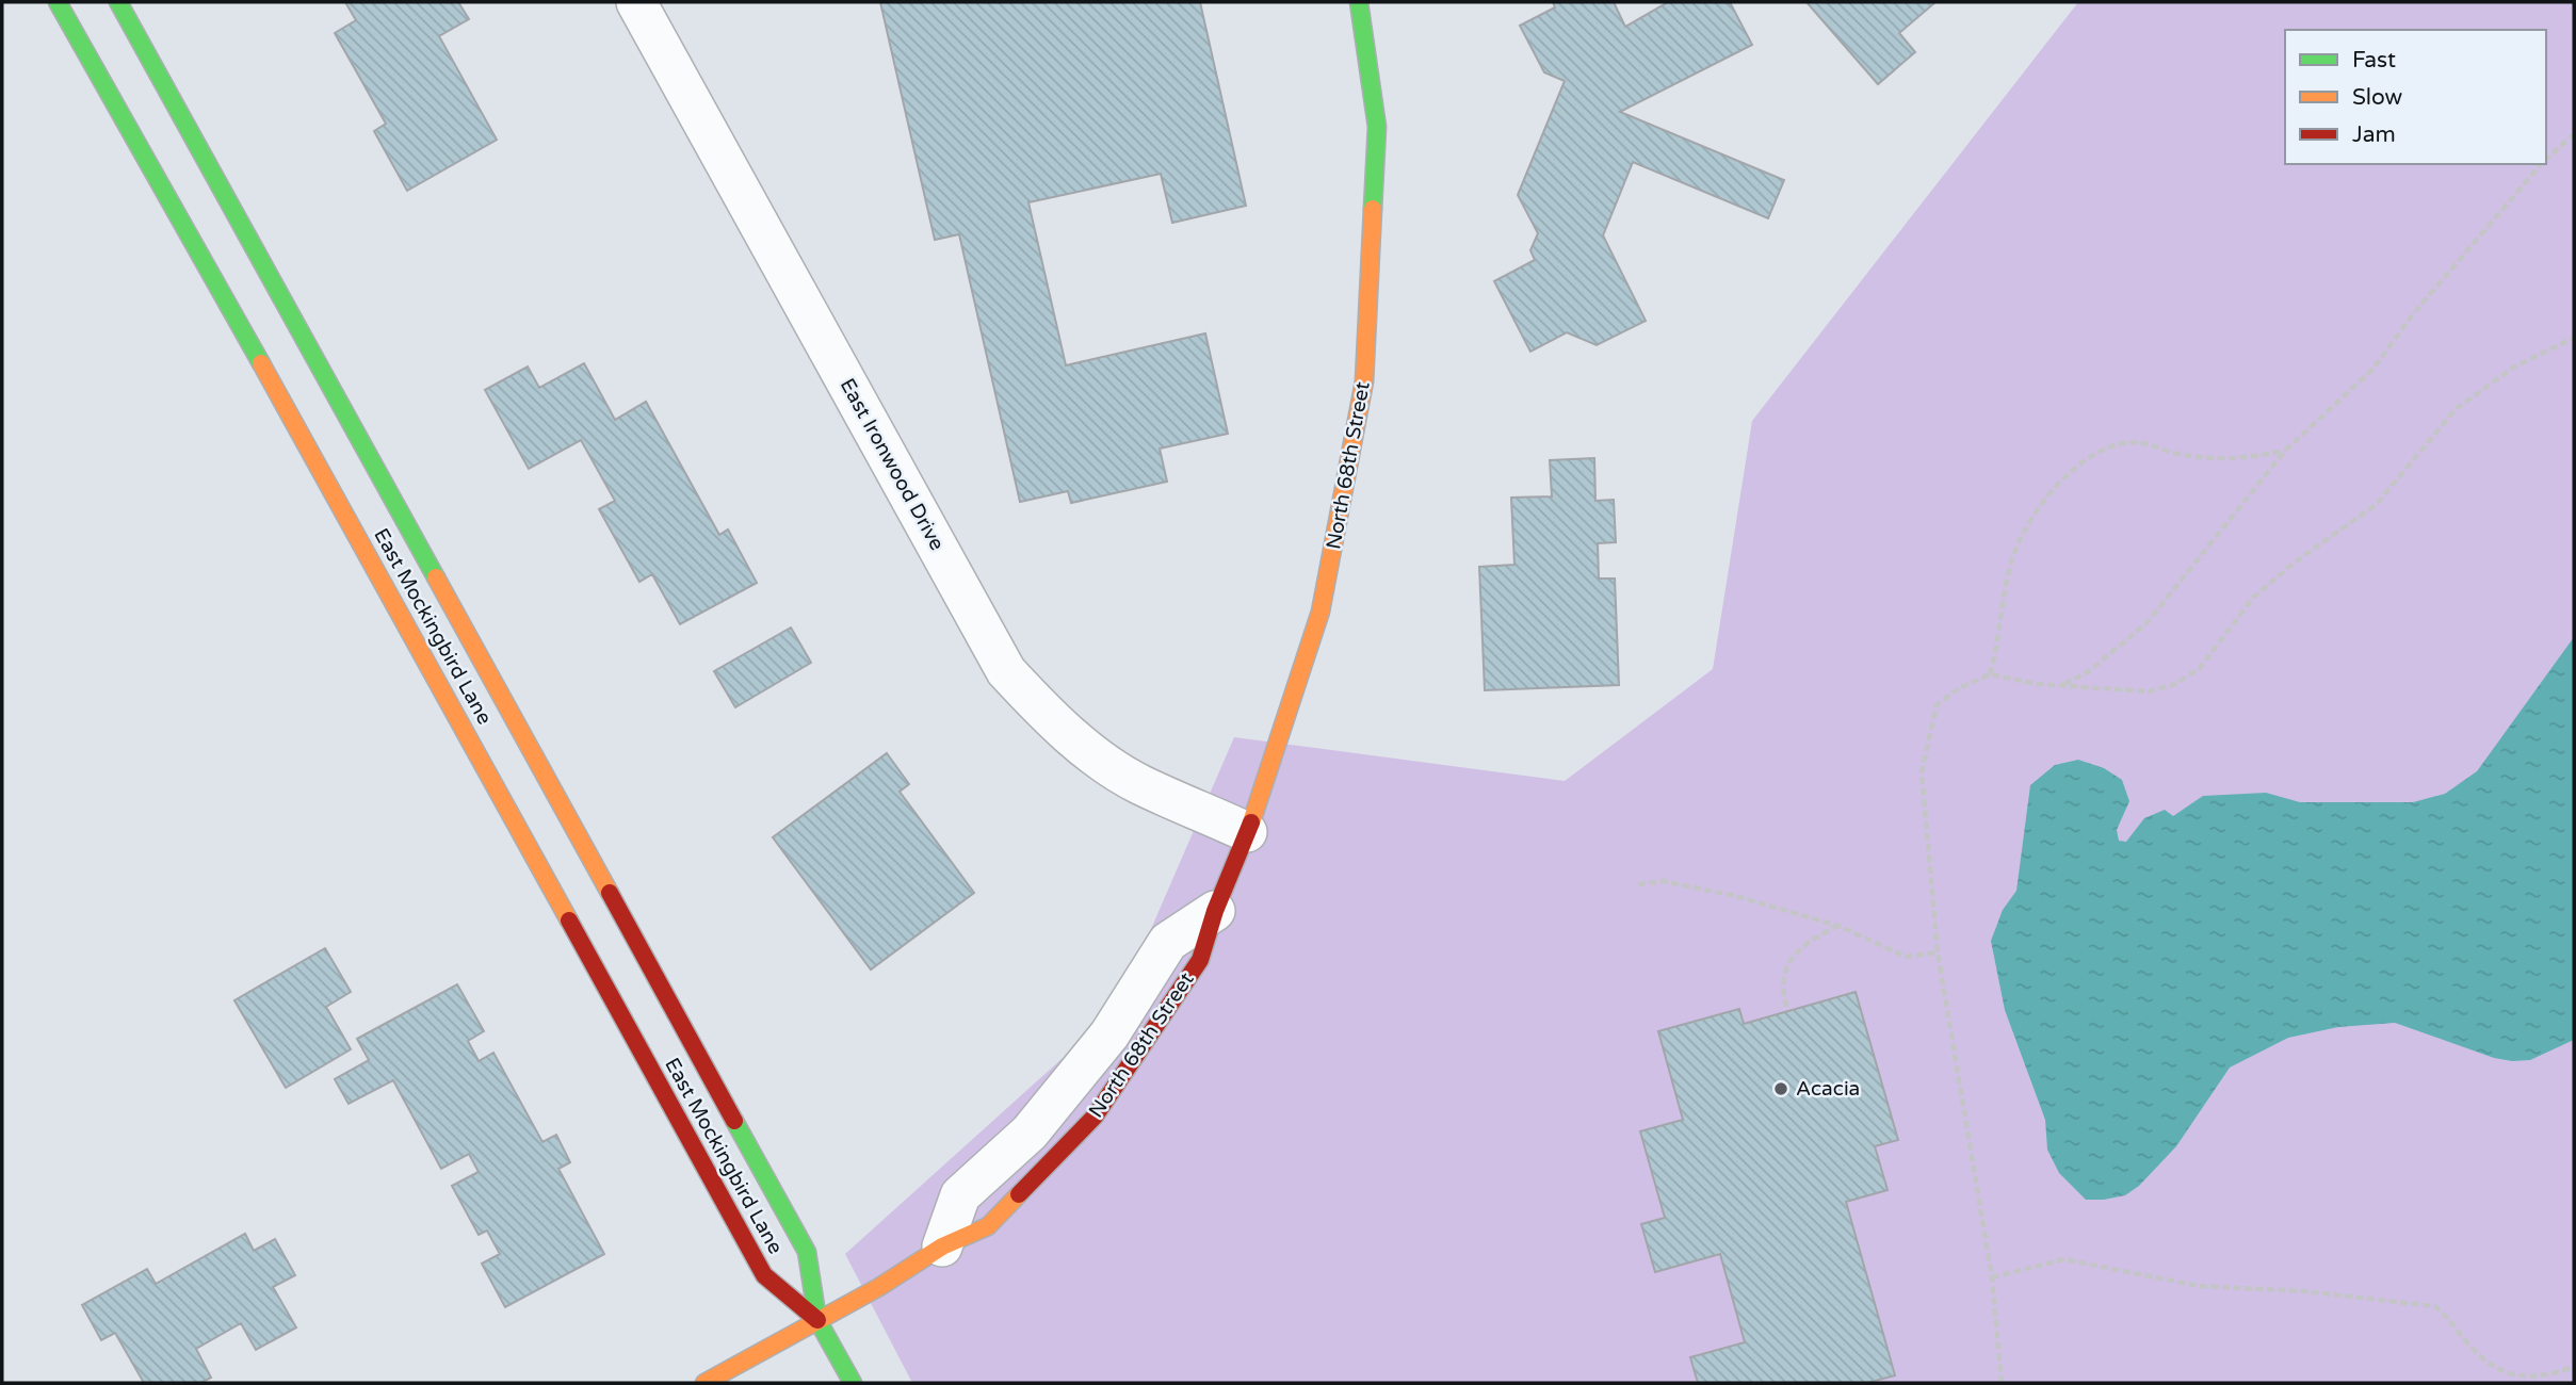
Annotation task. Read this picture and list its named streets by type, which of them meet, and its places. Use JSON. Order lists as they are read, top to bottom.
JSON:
{
  "streets": {
    "street": ["East Ironwood Drive", "North 68th Street", "East Mockingbird Lane"]
  },
  "crossings": [
    ["East Ironwood Drive", "North 68th Street"],
    ["North 68th Street", "East Mockingbird Lane"]
  ],
  "places": ["Acacia"],
  "legend": ["Fast", "Slow", "Jam"]
}
